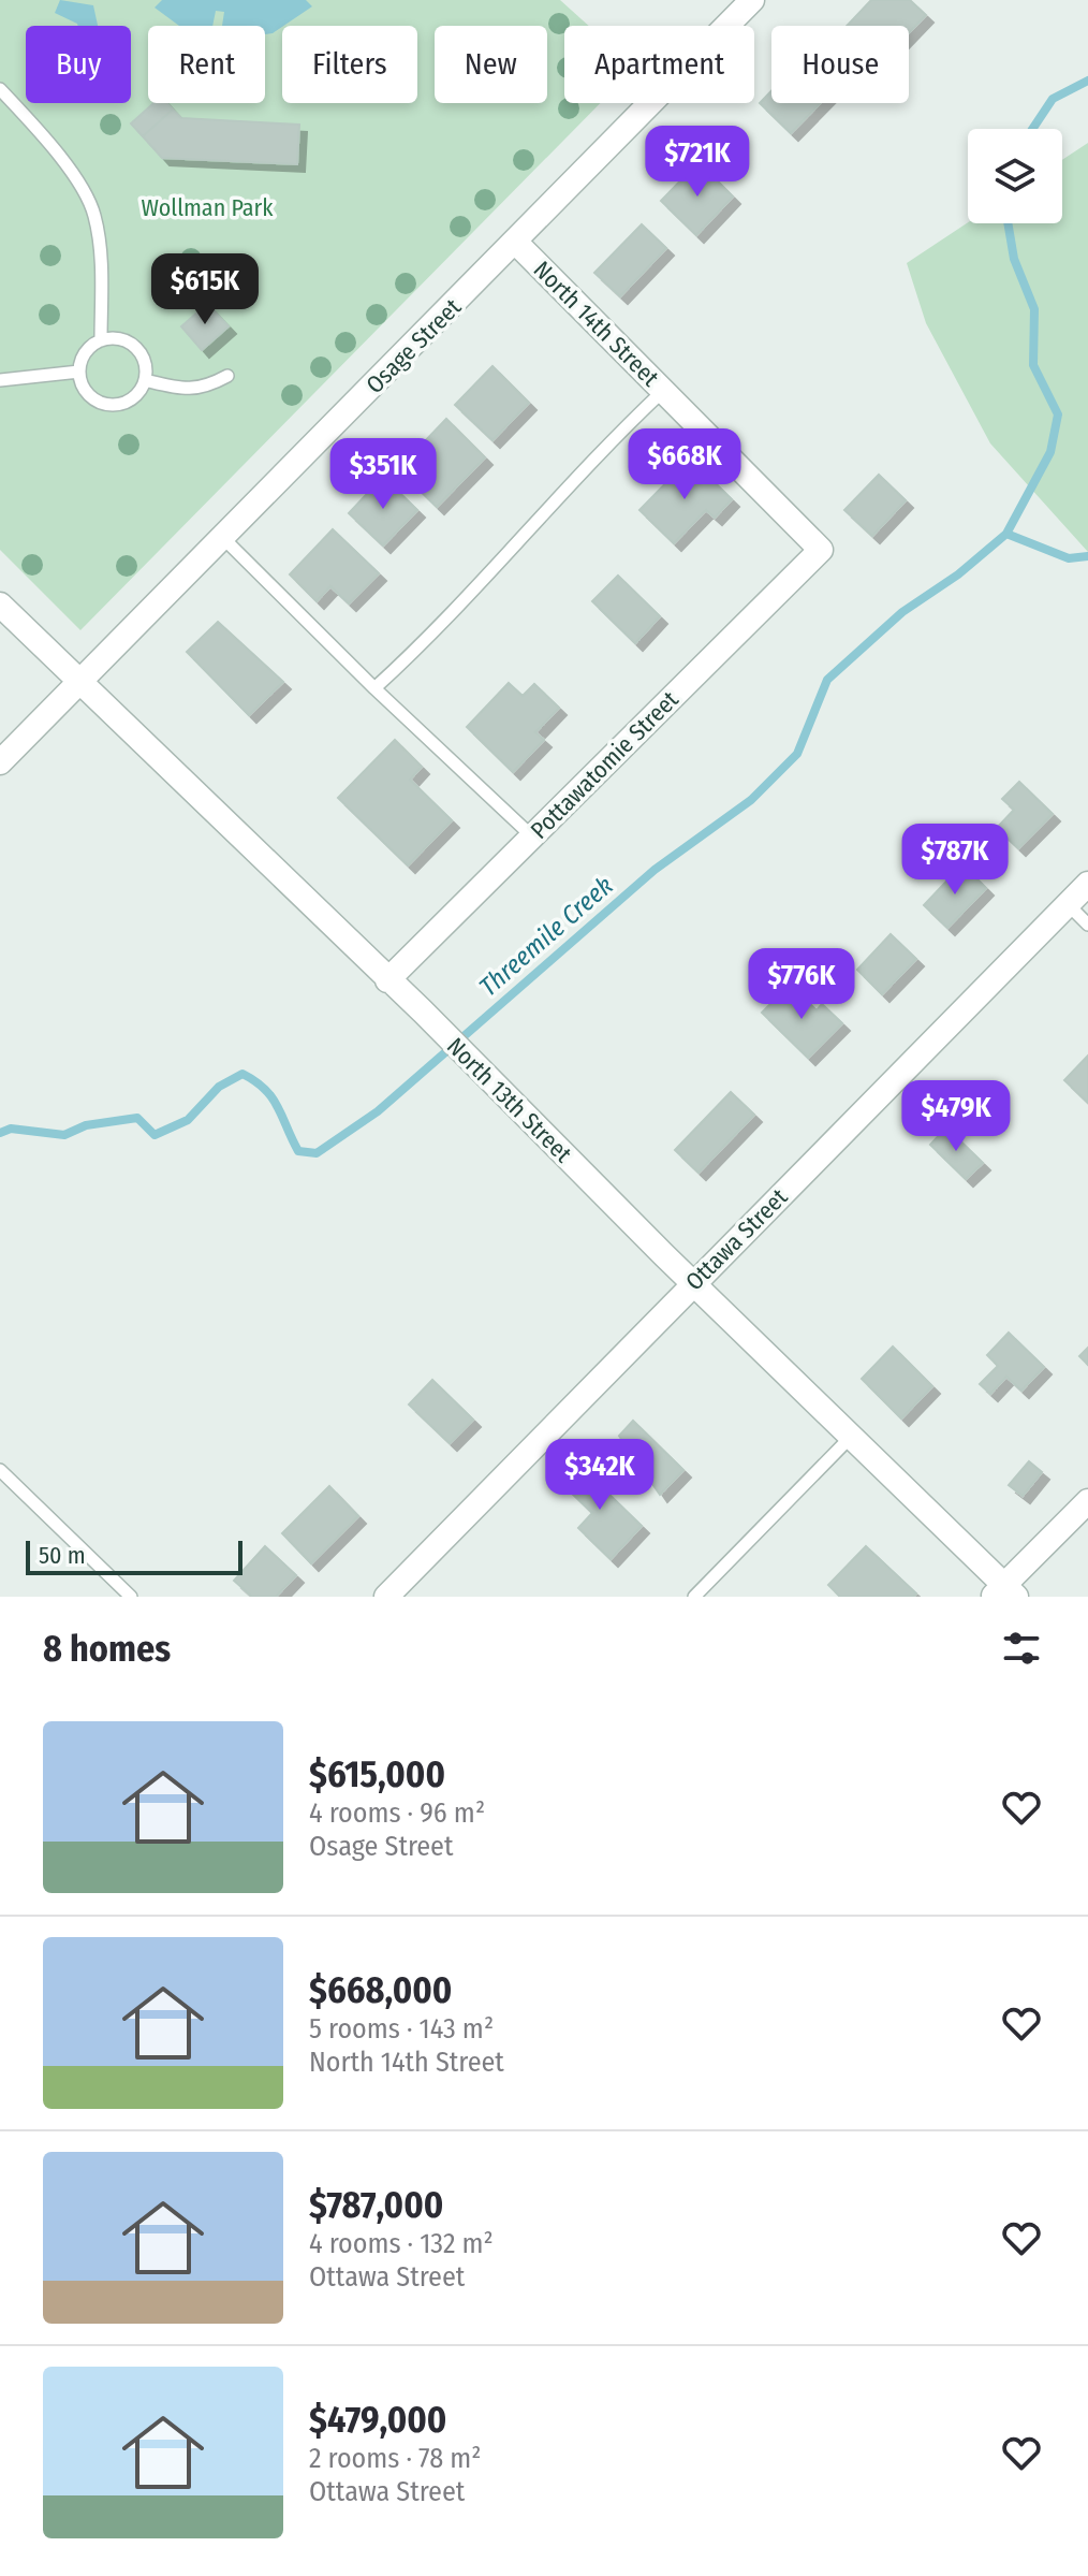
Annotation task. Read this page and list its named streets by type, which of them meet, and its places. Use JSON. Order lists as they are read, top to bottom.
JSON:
{
  "streets": {
    "street": [
      "North 14th Street",
      "Osage Street",
      "Pottawatomie Street",
      "North 13th Street",
      "Ottawa Street"
    ]
  },
  "crossings": [
    ["North 14th Street", "Osage Street"],
    ["North 14th Street", "Pottawatomie Street"],
    ["Osage Street", "North 13th Street"],
    ["Pottawatomie Street", "North 13th Street"],
    ["North 13th Street", "Ottawa Street"]
  ],
  "water": ["Threemile Creek"],
  "parks": ["Wollman Park"],
  "scale_bar": "50 m",
  "page": {
    "chip": [
      "Buy",
      "Rent",
      "Filters",
      "New",
      "Apartment",
      "House"
    ],
    "price": [
      "$721K",
      "$615K",
      "$668K",
      "$351K",
      "$787K",
      "$776K",
      "$479K",
      "$342K"
    ],
    "scale": "50 m",
    "heading": "8 homes",
    "list": [
      {
        "name": "$615,000",
        "note": "4 rooms · 96 m² · Osage Street"
      },
      {
        "name": "$668,000",
        "note": "5 rooms · 143 m² · North 14th Street"
      },
      {
        "name": "$787,000",
        "note": "4 rooms · 132 m² · Ottawa Street"
      },
      {
        "name": "$479,000",
        "note": "2 rooms · 78 m² · Ottawa Street"
      }
    ]
  }
}
